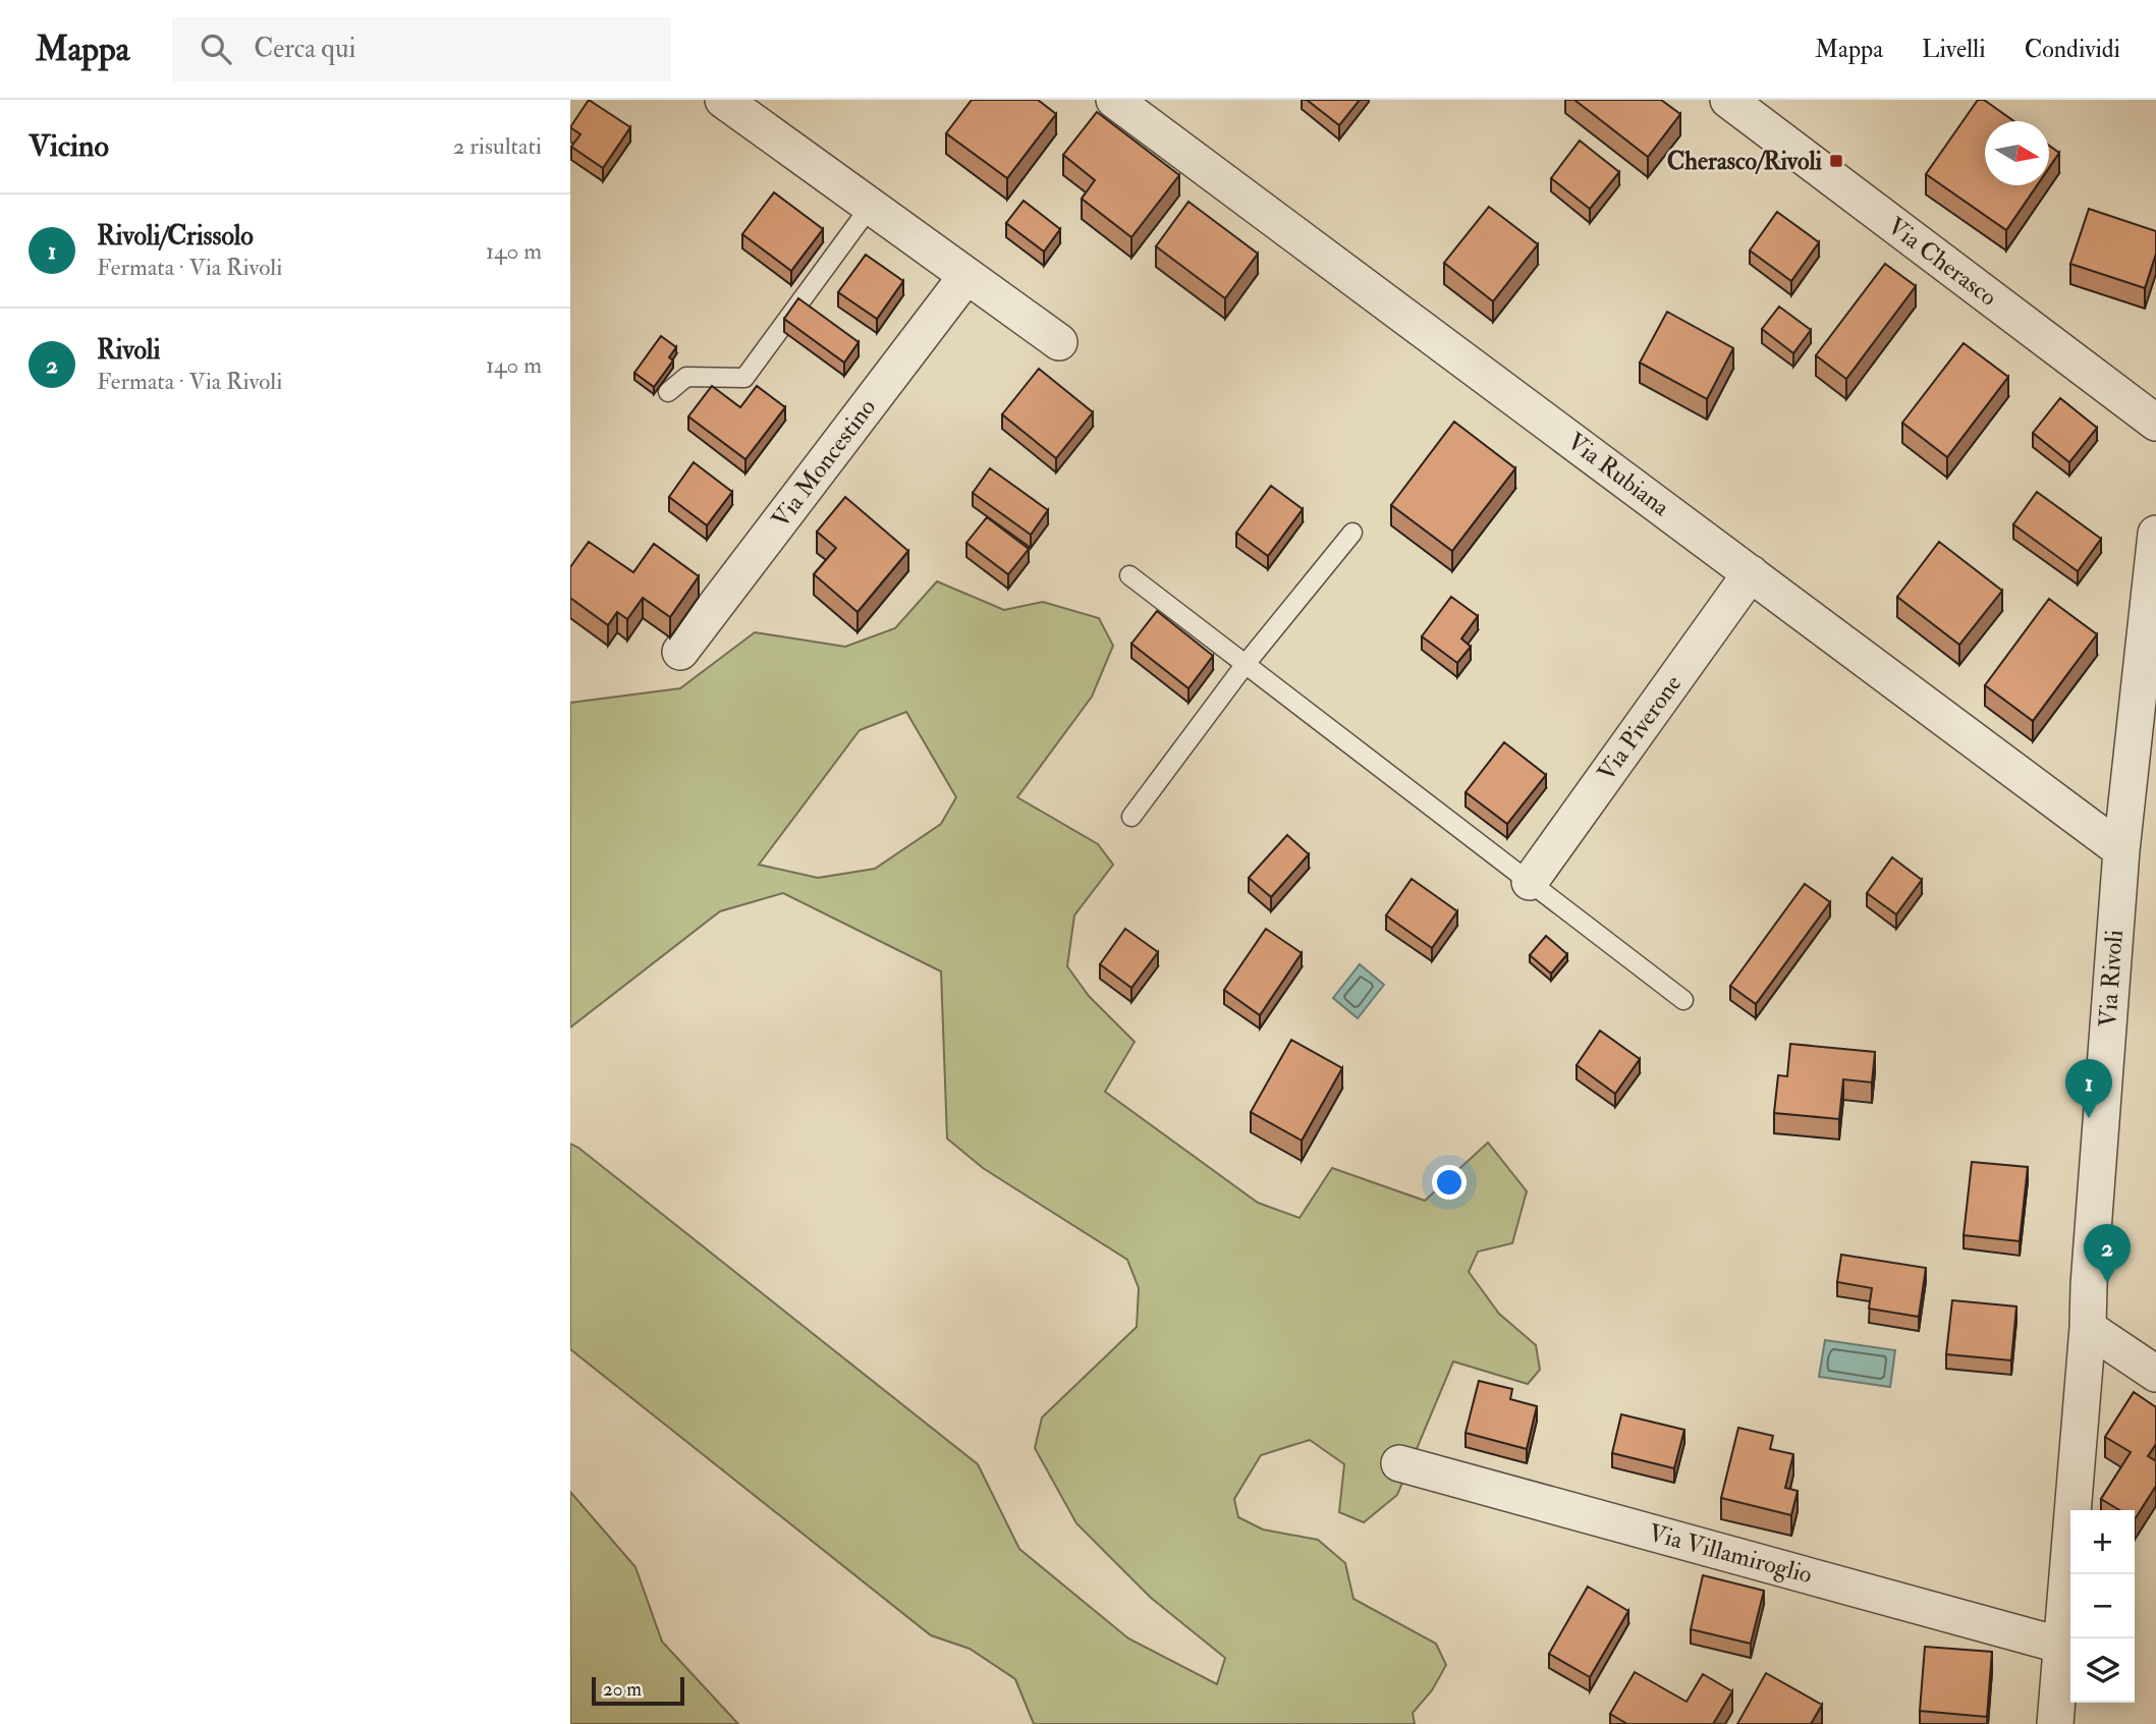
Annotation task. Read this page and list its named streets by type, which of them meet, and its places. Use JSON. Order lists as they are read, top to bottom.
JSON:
{
  "streets": {
    "street": [
      "Via Cherasco",
      "Via Moncestino",
      "Via Rubiana",
      "Via Piverone",
      "Via Rivoli",
      "Via Villamiroglio"
    ]
  },
  "crossings": [
    ["Via Rubiana", "Via Piverone"],
    ["Via Rubiana", "Via Rivoli"],
    ["Via Rivoli", "Via Villamiroglio"]
  ],
  "places": {
    "transit": ["Cherasco/Rivoli"]
  },
  "scale_bar": "20 m",
  "north": "right",
  "page": {
    "header": "Mappa",
    "search": "Cerca qui",
    "nav": ["Mappa", "Livelli", "Condividi"],
    "heading": ["Vicino", "2 risultati"],
    "list": [
      {
        "mark": "1",
        "name": "Rivoli/Crissolo",
        "note": "Fermata · Via Rivoli",
        "value": "140 m"
      },
      {
        "mark": "2",
        "name": "Rivoli",
        "note": "Fermata · Via Rivoli",
        "value": "140 m"
      }
    ],
    "pins": ["1", "2"],
    "map_buttons": ["+", "−"],
    "scale": "20 m"
  }
}
